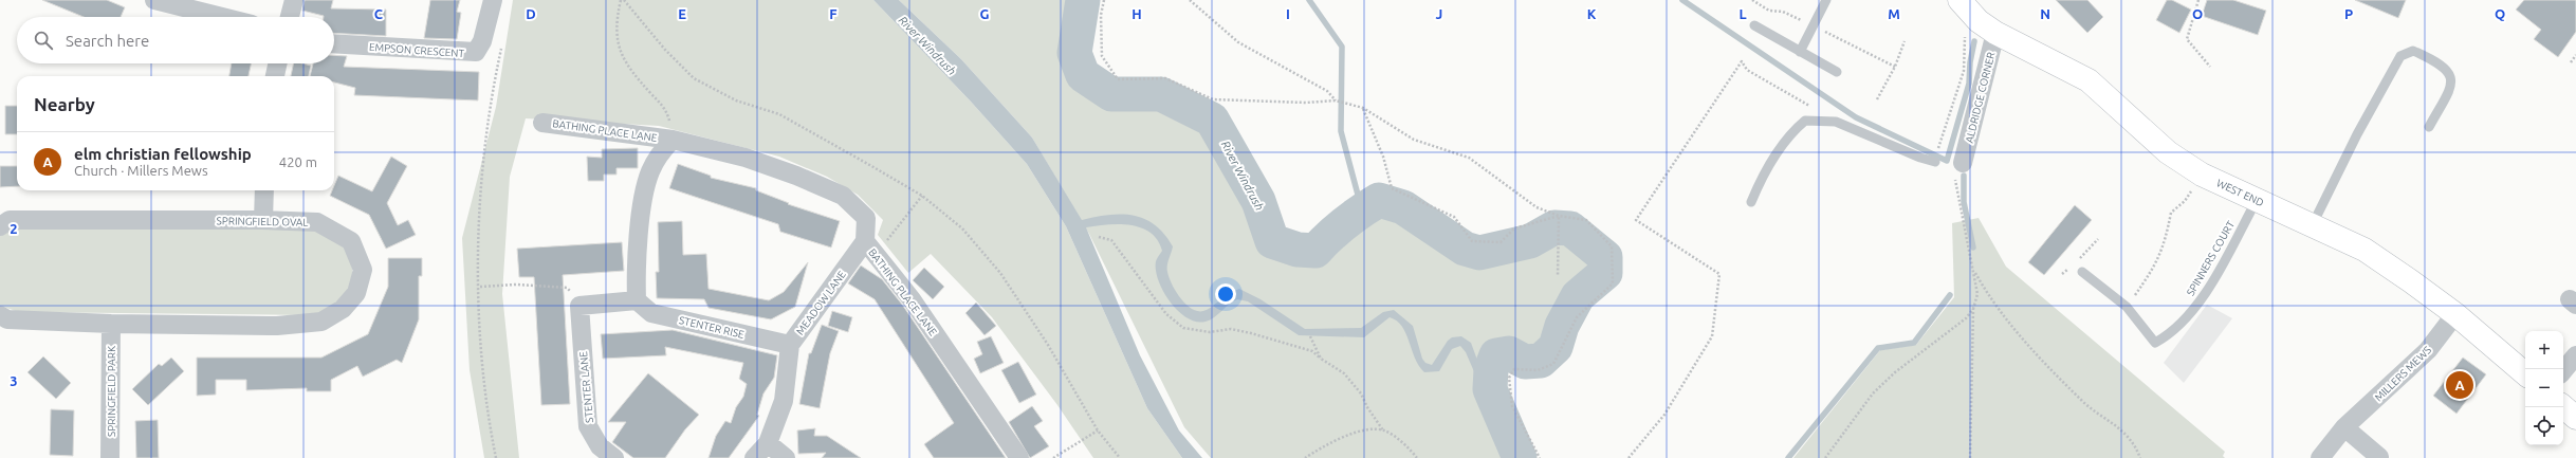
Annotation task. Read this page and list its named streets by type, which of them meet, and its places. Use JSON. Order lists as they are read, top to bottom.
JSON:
{
  "streets": {
    "main road": ["WEST END"],
    "street": [
      "EMPSON CRESCENT",
      "ALDRIDGE CORNER",
      "BATHING PLACE LANE",
      "SPRINGFIELD OVAL",
      "MEADOW LANE",
      "STENTER RISE",
      "MILLERS MEWS",
      "STENTER LANE",
      "SPRINGFIELD PARK"
    ],
    "lane": ["SPINNERS COURT"]
  },
  "crossings": [
    ["ALDRIDGE CORNER", "WEST END"],
    ["BATHING PLACE LANE", "MEADOW LANE"],
    ["WEST END", "SPINNERS COURT"],
    ["WEST END", "MILLERS MEWS"],
    ["SPRINGFIELD OVAL", "SPRINGFIELD PARK"],
    ["MEADOW LANE", "STENTER RISE"]
  ],
  "water": ["River Windrush"],
  "page": {
    "search": "Search here",
    "heading": "Nearby",
    "list": [
      {
        "mark": "A",
        "name": "elm christian fellowship",
        "note": "Church · Millers Mews",
        "value": "420 m"
      }
    ],
    "map_buttons": ["+", "−"],
    "pins": "A"
  },
  "grid": {
    "columns": [
      "C",
      "D",
      "E",
      "F",
      "G",
      "H",
      "I",
      "J",
      "K",
      "L",
      "M",
      "N",
      "O",
      "P",
      "Q"
    ],
    "rows": ["2", "3"]
  }
}
